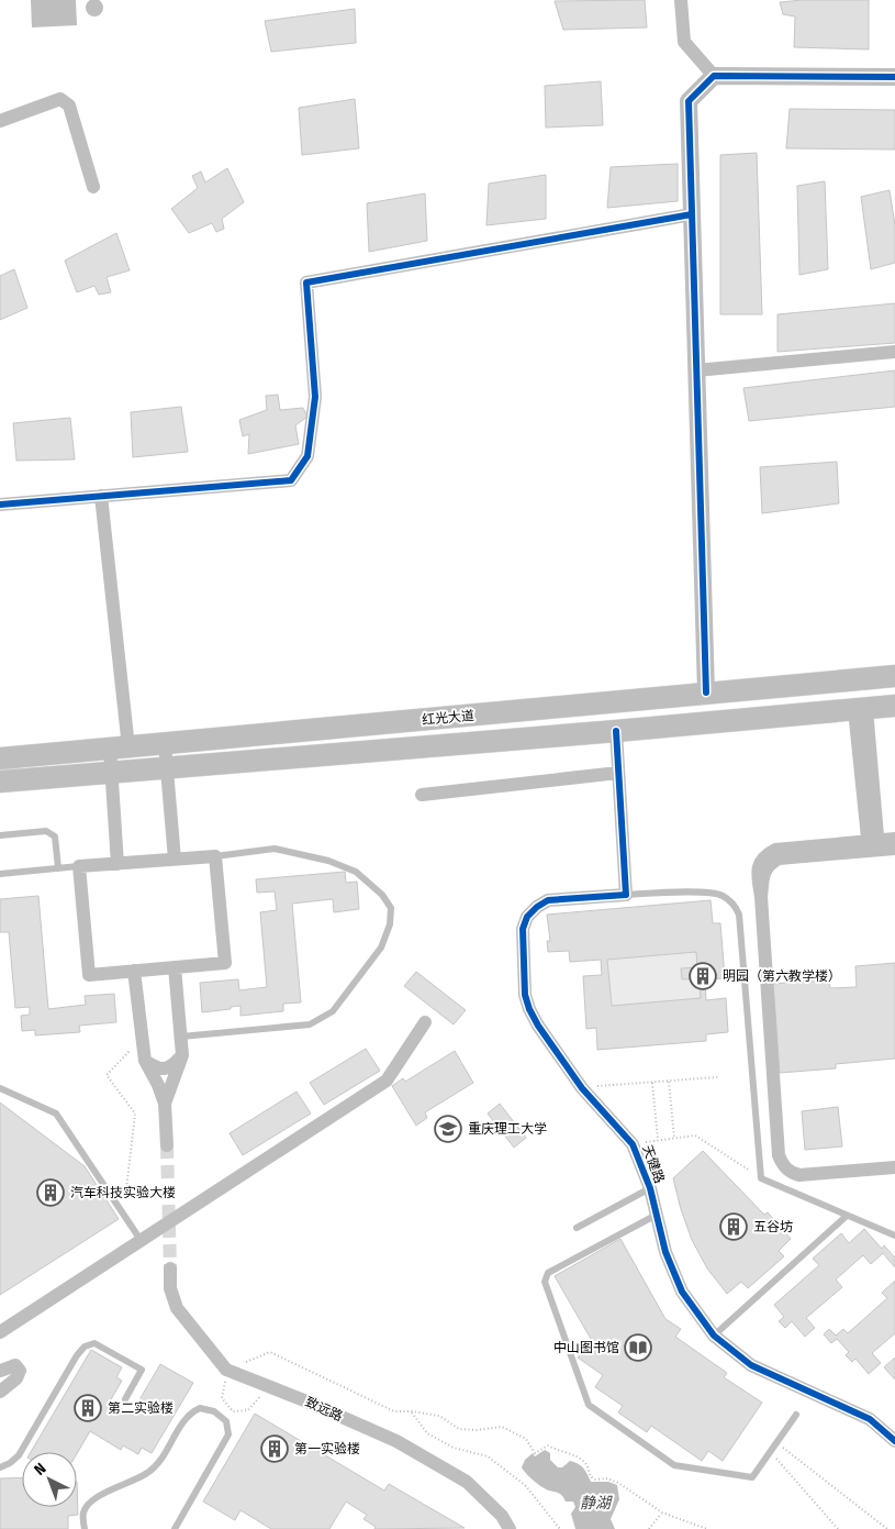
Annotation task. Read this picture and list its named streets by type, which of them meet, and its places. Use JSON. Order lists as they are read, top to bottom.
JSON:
{
  "streets": {
    "main road": ["红光大道"],
    "street": ["天健路", "致远路"]
  },
  "water": ["静湖"],
  "places": {
    "building": [
      "明园（第六教学楼）",
      "汽车科技实验大楼",
      "五谷坊",
      "第二实验楼",
      "第一实验楼"
    ],
    "school or university": ["重庆理工大学"],
    "library": ["中山图书馆"]
  },
  "north": "top left"
}
